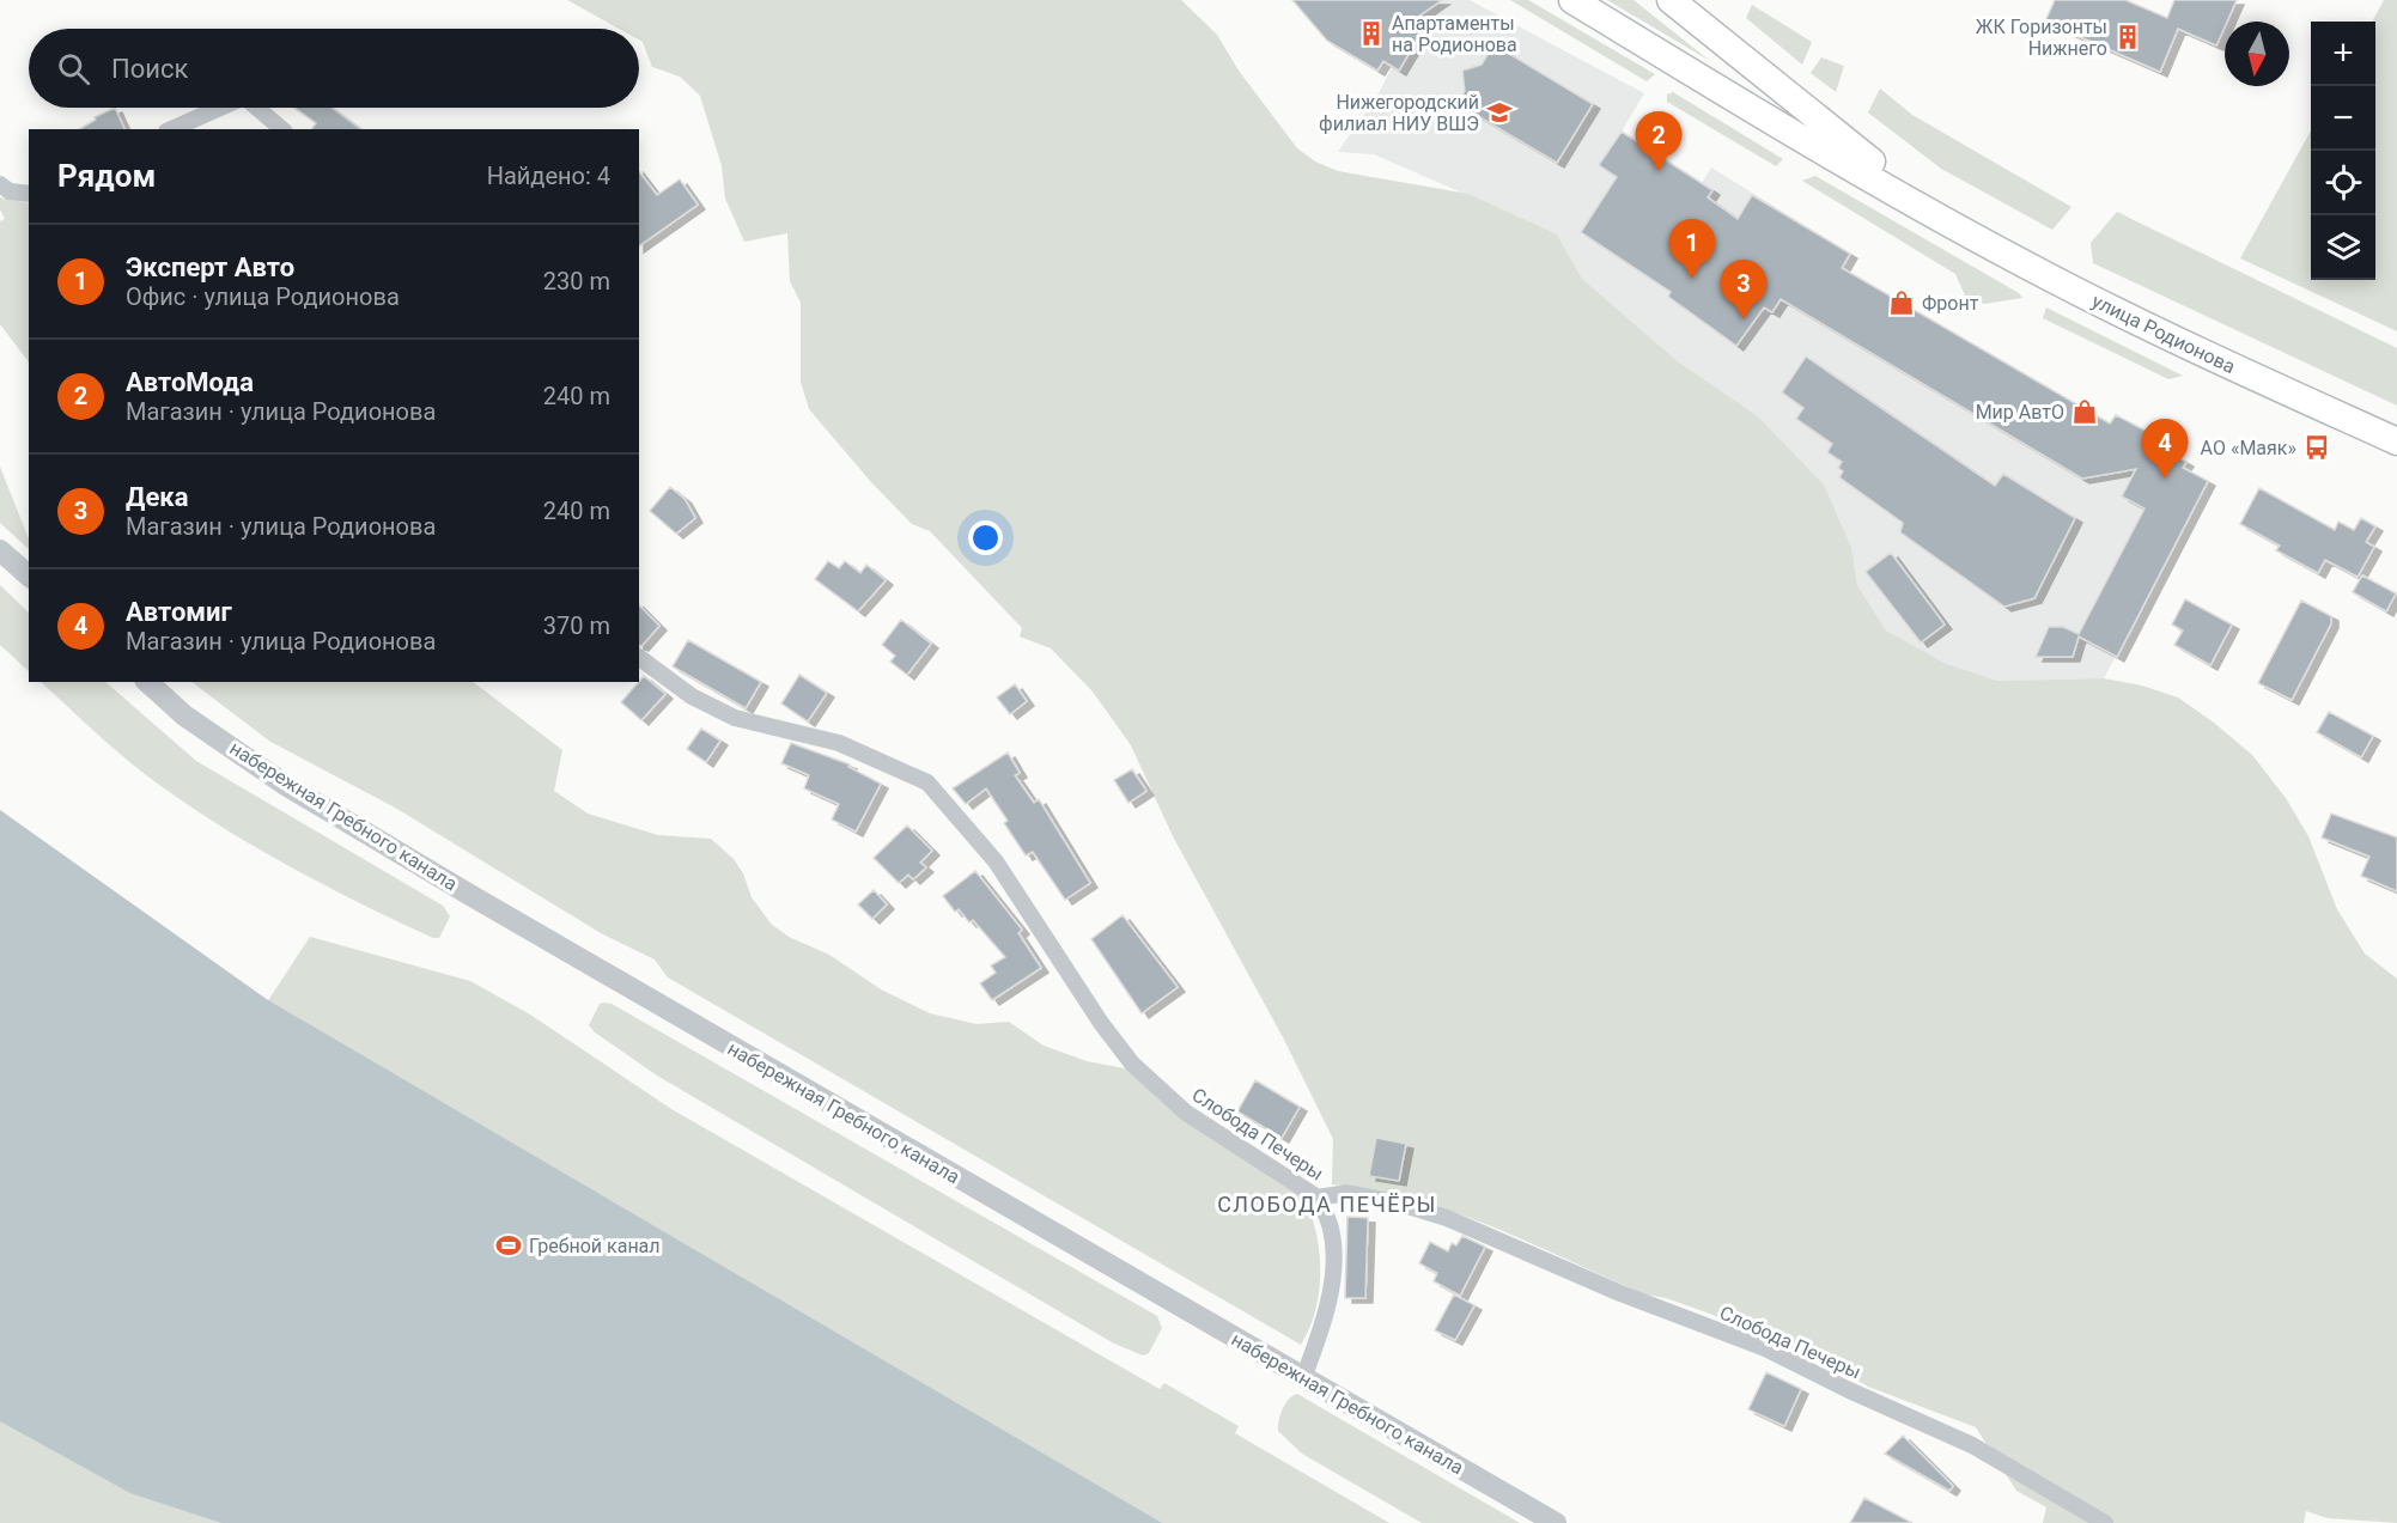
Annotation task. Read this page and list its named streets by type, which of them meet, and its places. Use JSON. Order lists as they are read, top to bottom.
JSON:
{
  "streets": {
    "main road": ["улица Родионова"],
    "street": ["набережная Гребного канала", "Слобода Печеры"]
  },
  "districts": ["СЛОБОДА ПЕЧЁРЫ"],
  "places": {
    "building": ["Апартаменты на Родионова", "ЖК Горизонты Нижнего"],
    "school or university": ["Нижегородский филиал НИУ ВШЭ"],
    "shop": ["Фронт", "Мир АвтО"],
    "bus stop": ["АО «Маяк»"],
    "sports": ["Гребной канал"]
  },
  "north": "bottom",
  "page": {
    "map_buttons": ["+", "−"],
    "search": "Поиск",
    "pins": [
      "2",
      "1",
      "3",
      "4"
    ],
    "heading": ["Рядом", "Найдено: 4"],
    "list": [
      {
        "mark": "1",
        "name": "Эксперт Авто",
        "note": "Офис · улица Родионова",
        "value": "230 m"
      },
      {
        "mark": "2",
        "name": "АвтоМода",
        "note": "Магазин · улица Родионова",
        "value": "240 m"
      },
      {
        "mark": "3",
        "name": "Дека",
        "note": "Магазин · улица Родионова",
        "value": "240 m"
      },
      {
        "mark": "4",
        "name": "Автомиг",
        "note": "Магазин · улица Родионова",
        "value": "370 m"
      }
    ]
  }
}
